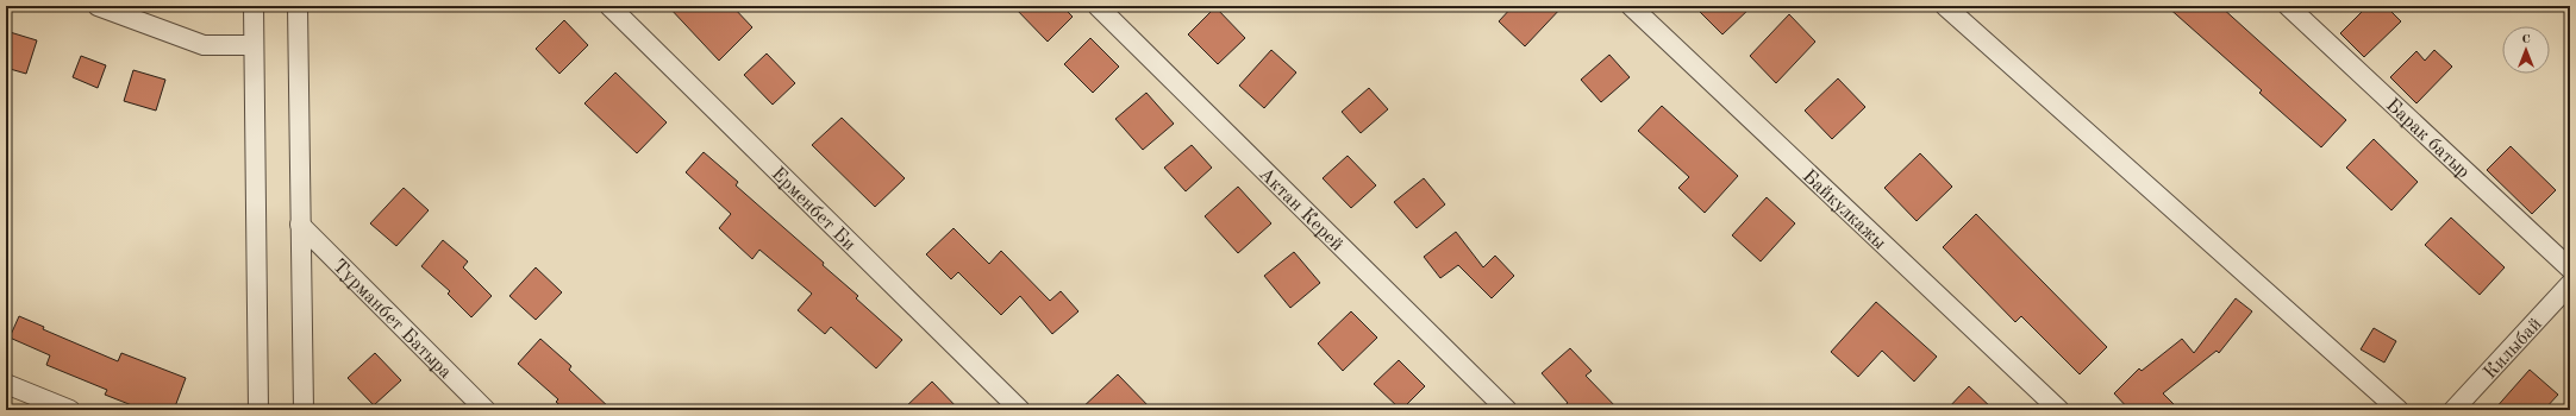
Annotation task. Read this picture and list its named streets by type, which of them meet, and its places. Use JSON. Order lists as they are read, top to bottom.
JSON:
{
  "streets": {
    "street": [
      "Барак батыр",
      "Ерменбет Би",
      "Актан Керей",
      "Байкулкажы",
      "Турманбет Батыра",
      "Килыбай"
    ]
  },
  "north": "top"
}
